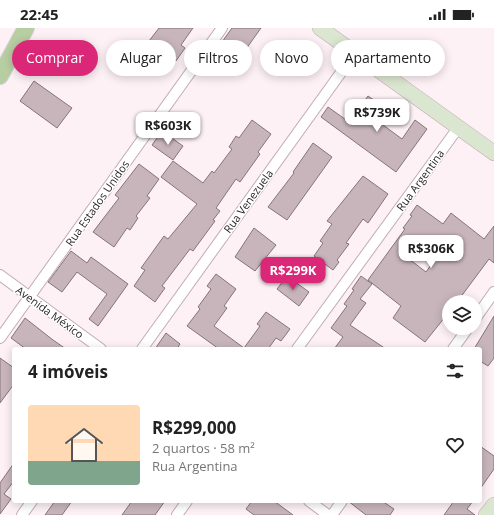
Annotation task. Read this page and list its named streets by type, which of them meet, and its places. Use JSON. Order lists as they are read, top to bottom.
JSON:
{
  "streets": {
    "street": [
      "Rua Argentina",
      "Rua Venezuela",
      "Rua Estados Unidos",
      "Avenida México"
    ]
  },
  "crossings": [
    ["Rua Estados Unidos", "Avenida México"]
  ],
  "page": {
    "status": "22:45",
    "chip": [
      "Comprar",
      "Alugar",
      "Filtros",
      "Novo",
      "Apartamento"
    ],
    "price": [
      "R$739K",
      "R$603K",
      "R$306K",
      "R$299K"
    ],
    "heading": "4 imóveis",
    "list": [
      {
        "name": "R$299,000",
        "note": "2 quartos · 58 m² · Rua Argentina"
      }
    ]
  }
}
